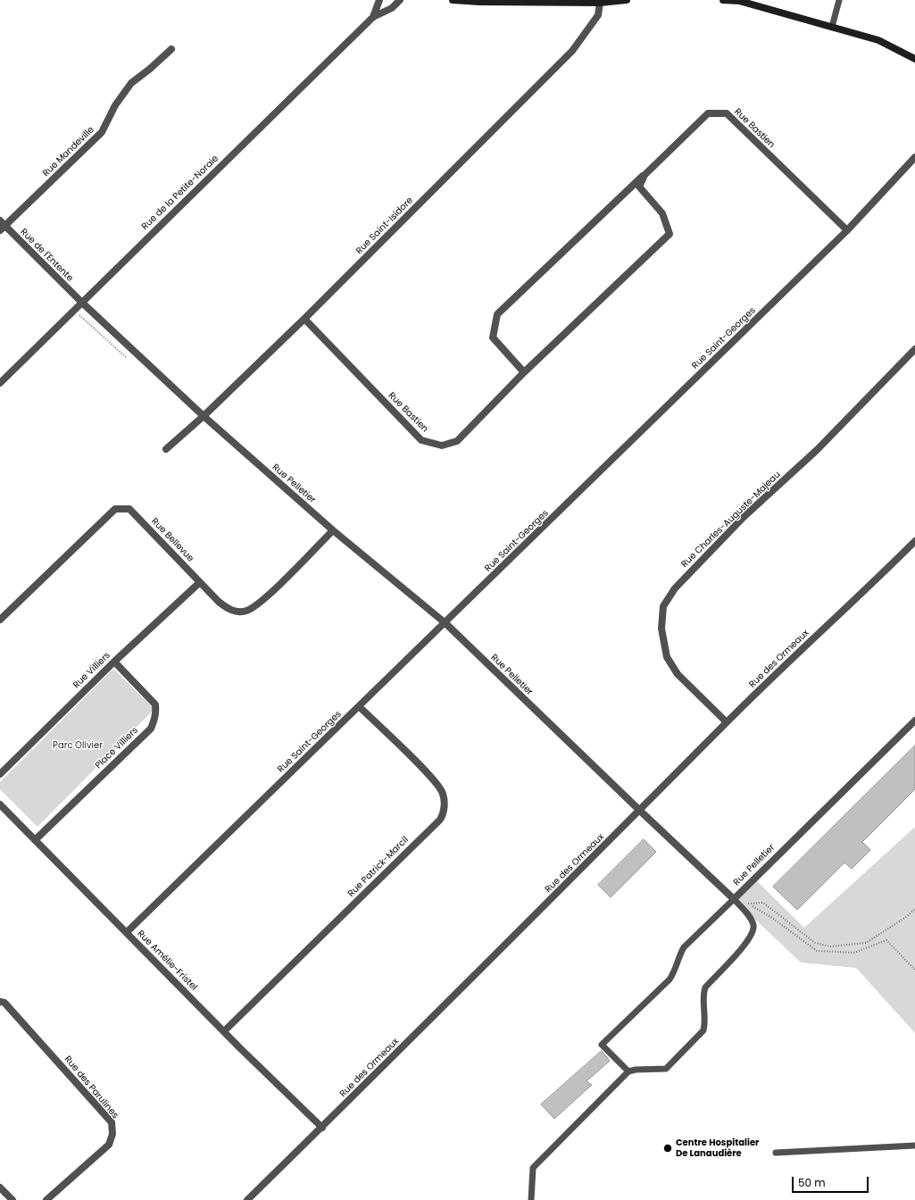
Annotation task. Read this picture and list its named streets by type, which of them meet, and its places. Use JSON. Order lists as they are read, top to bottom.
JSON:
{
  "streets": {
    "street": [
      "Rue Bastien",
      "Rue Mandeville",
      "Rue de la Petite-Noraie",
      "Rue Saint-Isidore",
      "Rue de l'Entente",
      "Rue Saint-Georges",
      "Rue Pelletier",
      "Rue Charles-Auguste-Majeau",
      "Rue Bellevue",
      "Rue des Ormeaux",
      "Rue Villiers",
      "Place Villiers",
      "Rue Patrick-Marcil",
      "Rue Amélie-Fristel",
      "Rue des Parulines"
    ]
  },
  "crossings": [
    ["Rue Bastien", "Rue Saint-Isidore"],
    ["Rue Bastien", "Rue Saint-Georges"],
    ["Rue Mandeville", "Rue de l'Entente"],
    ["Rue de la Petite-Noraie", "Rue de l'Entente"],
    ["Rue de la Petite-Noraie", "Rue Pelletier"],
    ["Rue Saint-Isidore", "Rue Pelletier"],
    ["Rue de l'Entente", "Rue Pelletier"],
    ["Rue Saint-Georges", "Rue Pelletier"],
    ["Rue Saint-Georges", "Rue Patrick-Marcil"],
    ["Rue Saint-Georges", "Rue Amélie-Fristel"],
    ["Rue Pelletier", "Rue Bellevue"],
    ["Rue Pelletier", "Rue des Ormeaux"],
    ["Rue Charles-Auguste-Majeau", "Rue des Ormeaux"],
    ["Rue Bellevue", "Rue Villiers"],
    ["Rue des Ormeaux", "Rue Amélie-Fristel"],
    ["Rue Villiers", "Place Villiers"],
    ["Place Villiers", "Rue Amélie-Fristel"],
    ["Rue Patrick-Marcil", "Rue Amélie-Fristel"]
  ],
  "parks": ["Parc Olivier"],
  "places": ["Centre Hospitalier De Lanaudière"],
  "scale_bar": "50 m"
}
